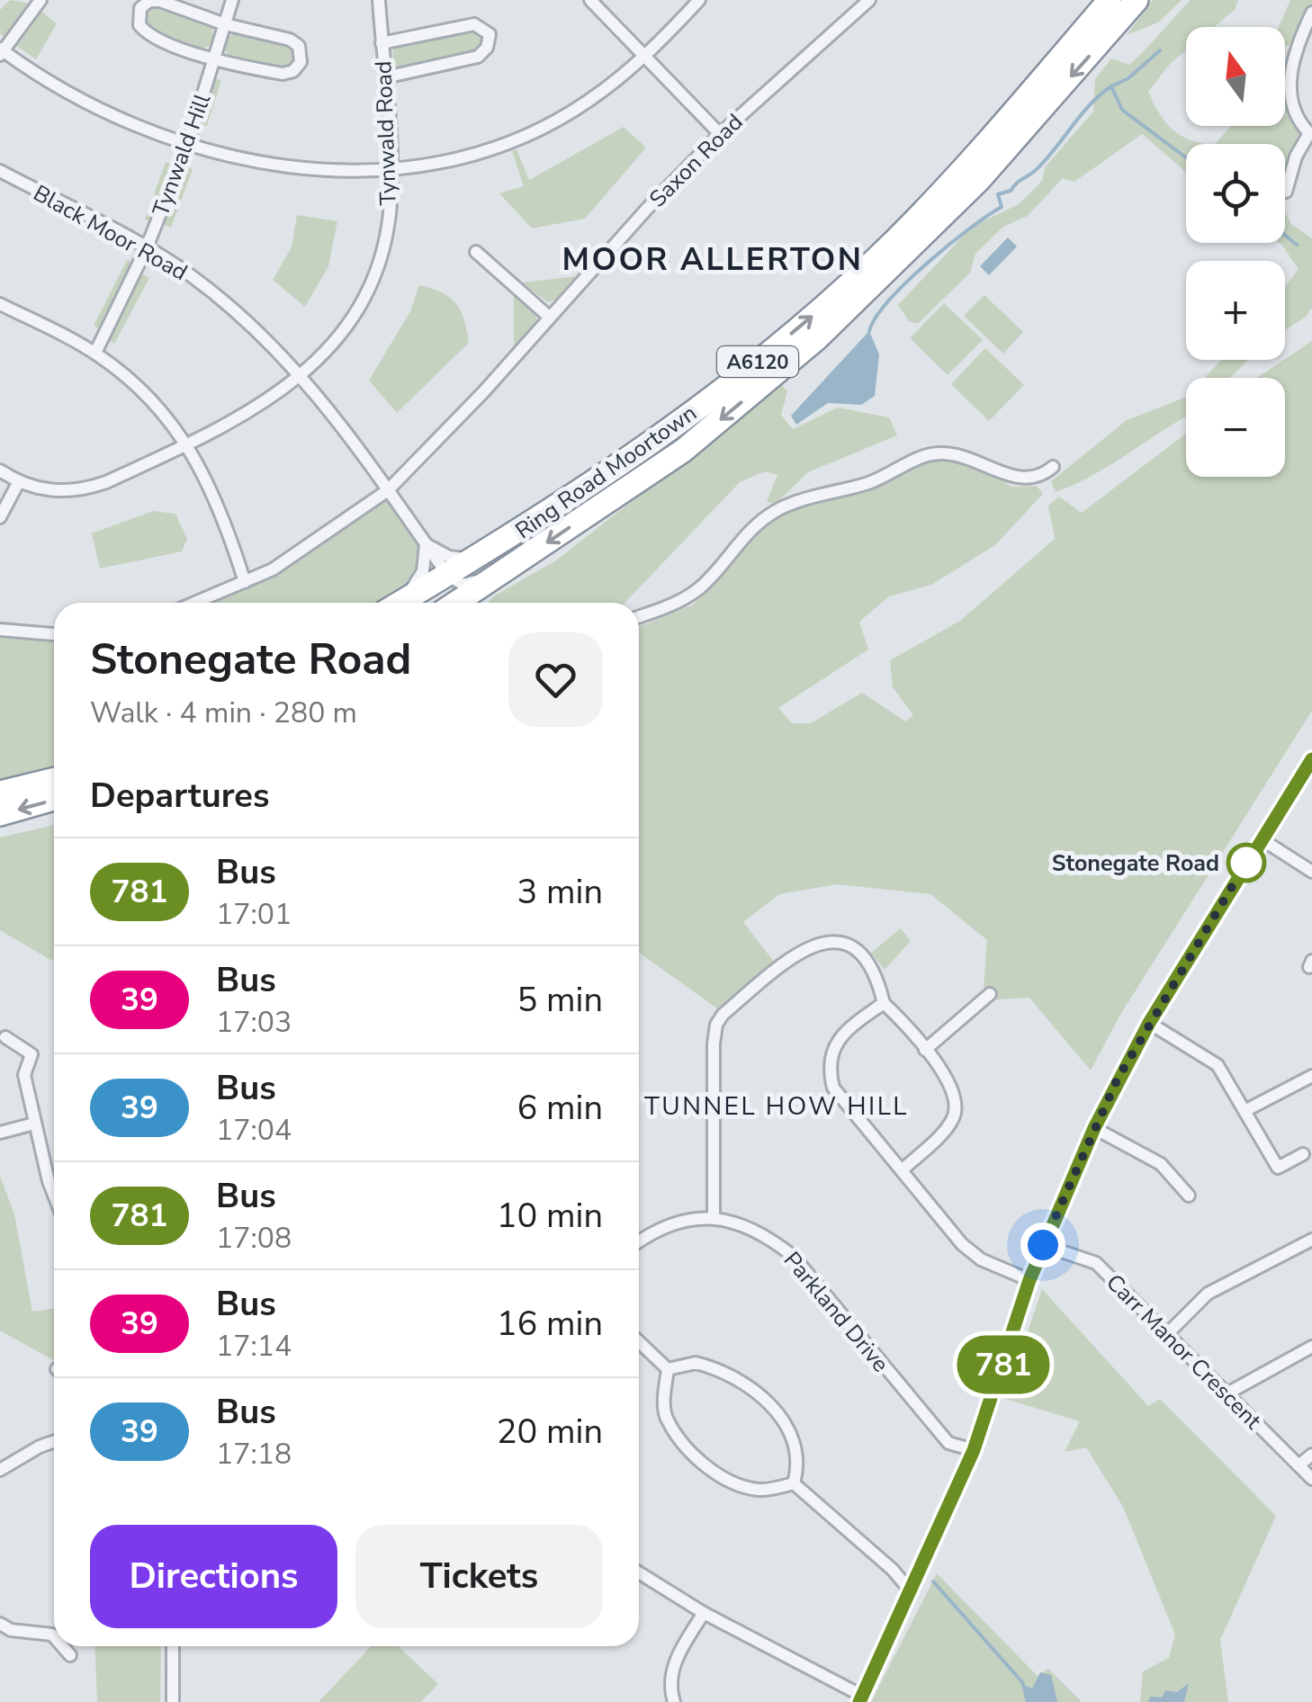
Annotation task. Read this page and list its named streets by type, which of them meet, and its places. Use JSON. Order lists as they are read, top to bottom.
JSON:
{
  "streets": {
    "highway": ["A6120", "Ring Road Moortown"],
    "street": [
      "Tynwald Road",
      "Tynwald Hill",
      "Saxon Road",
      "Black Moor Road",
      "Parkland Drive",
      "Carr Manor Crescent"
    ]
  },
  "crossings": [
    ["Tynwald Road", "Black Moor Road"],
    ["Tynwald Hill", "Black Moor Road"],
    ["Saxon Road", "Black Moor Road"],
    ["Black Moor Road", "Ring Road Moortown"]
  ],
  "districts": ["MOOR ALLERTON", "TUNNEL HOW HILL"],
  "places": ["Stonegate Road"],
  "lines": ["bus line 781"],
  "north": "top",
  "page": {
    "on_map": "781",
    "map_buttons": ["+", "−"],
    "heading": [
      ["Stonegate Road", "Walk · 4 min · 280 m"],
      "Departures"
    ],
    "list": [
      {
        "mark": "781",
        "name": "Bus",
        "note": "17:01",
        "value": "3 min"
      },
      {
        "mark": "39",
        "name": "Bus",
        "note": "17:03",
        "value": "5 min"
      },
      {
        "mark": "39",
        "name": "Bus",
        "note": "17:04",
        "value": "6 min"
      },
      {
        "mark": "781",
        "name": "Bus",
        "note": "17:08",
        "value": "10 min"
      },
      {
        "mark": "39",
        "name": "Bus",
        "note": "17:14",
        "value": "16 min"
      },
      {
        "mark": "39",
        "name": "Bus",
        "note": "17:18",
        "value": "20 min"
      }
    ],
    "buttons": ["Directions", "Tickets"]
  }
}
